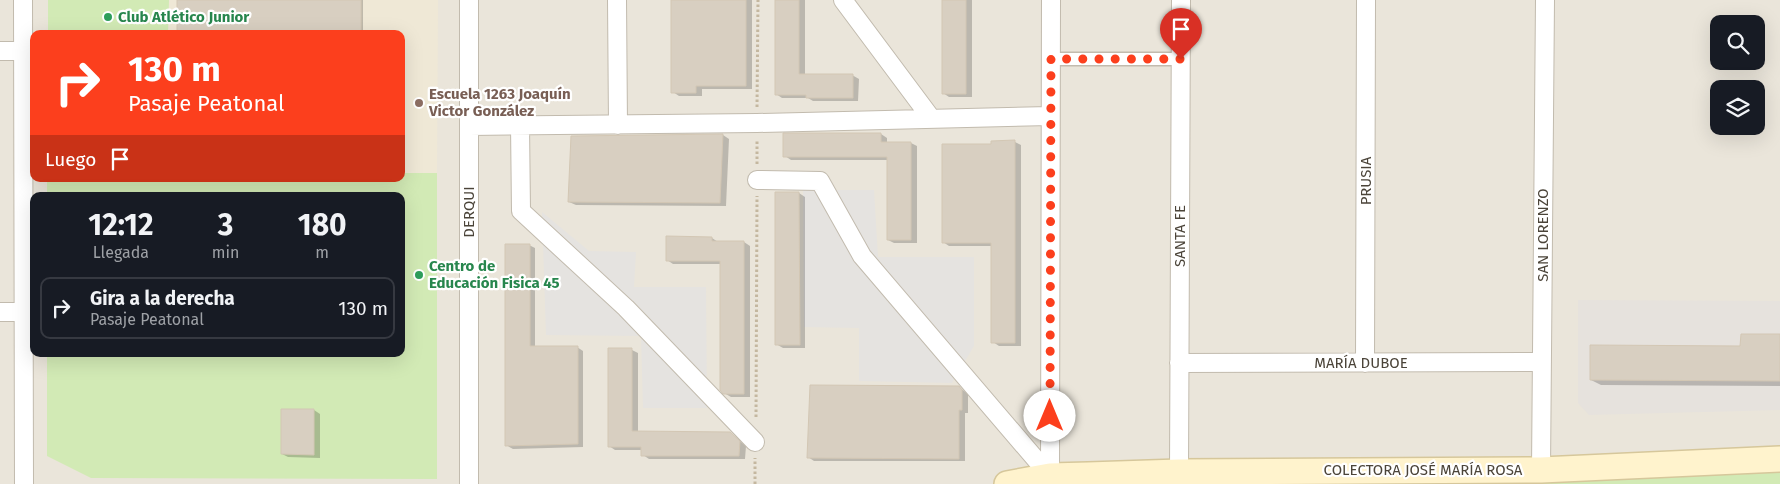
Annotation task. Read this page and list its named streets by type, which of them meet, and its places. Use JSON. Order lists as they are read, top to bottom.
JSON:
{
  "streets": {
    "main road": ["COLECTORA JOSÉ MARÍA ROSA"],
    "street": [
      "PRUSIA",
      "DERQUI",
      "SAN LORENZO",
      "SANTA FE",
      "MARÍA DUBOE"
    ]
  },
  "crossings": [
    ["PRUSIA", "MARÍA DUBOE"],
    ["SAN LORENZO", "MARÍA DUBOE"],
    ["SAN LORENZO", "COLECTORA JOSÉ MARÍA ROSA"],
    ["SANTA FE", "MARÍA DUBOE"],
    ["SANTA FE", "COLECTORA JOSÉ MARÍA ROSA"]
  ],
  "places": ["Club Atlético Junior", "Escuela 1263 Joaquín Victor González", "Centro de Educación Fisica 45"],
  "page": {
    "turn": ["130 m", "Pasaje Peatonal"],
    "then": "Luego",
    "eta": [
      "12:12",
      "Llegada",
      "3",
      "min",
      "180",
      "m"
    ],
    "list": [
      {
        "name": "Gira a la derecha",
        "note": "Pasaje Peatonal",
        "value": "130 m"
      }
    ]
  }
}
